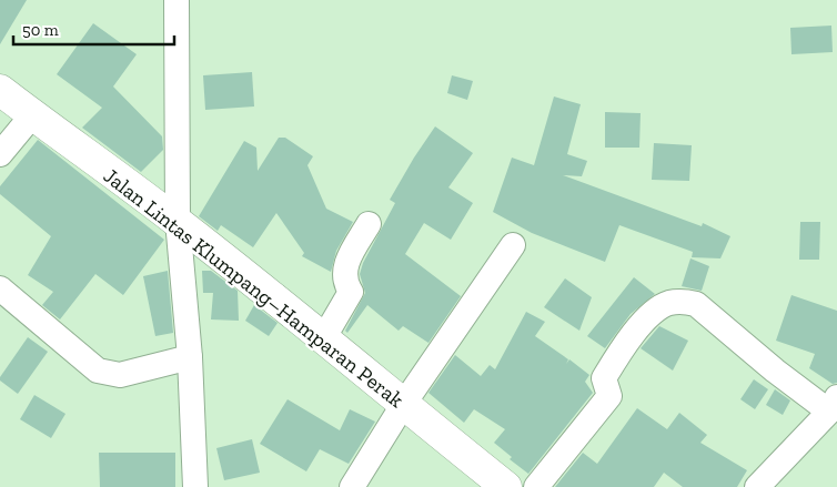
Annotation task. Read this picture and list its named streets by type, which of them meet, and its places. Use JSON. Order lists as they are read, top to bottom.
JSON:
{
  "streets": {
    "main road": ["Jalan Lintas Klumpang–Hamparan Perak"]
  },
  "scale_bar": "50 m"
}
